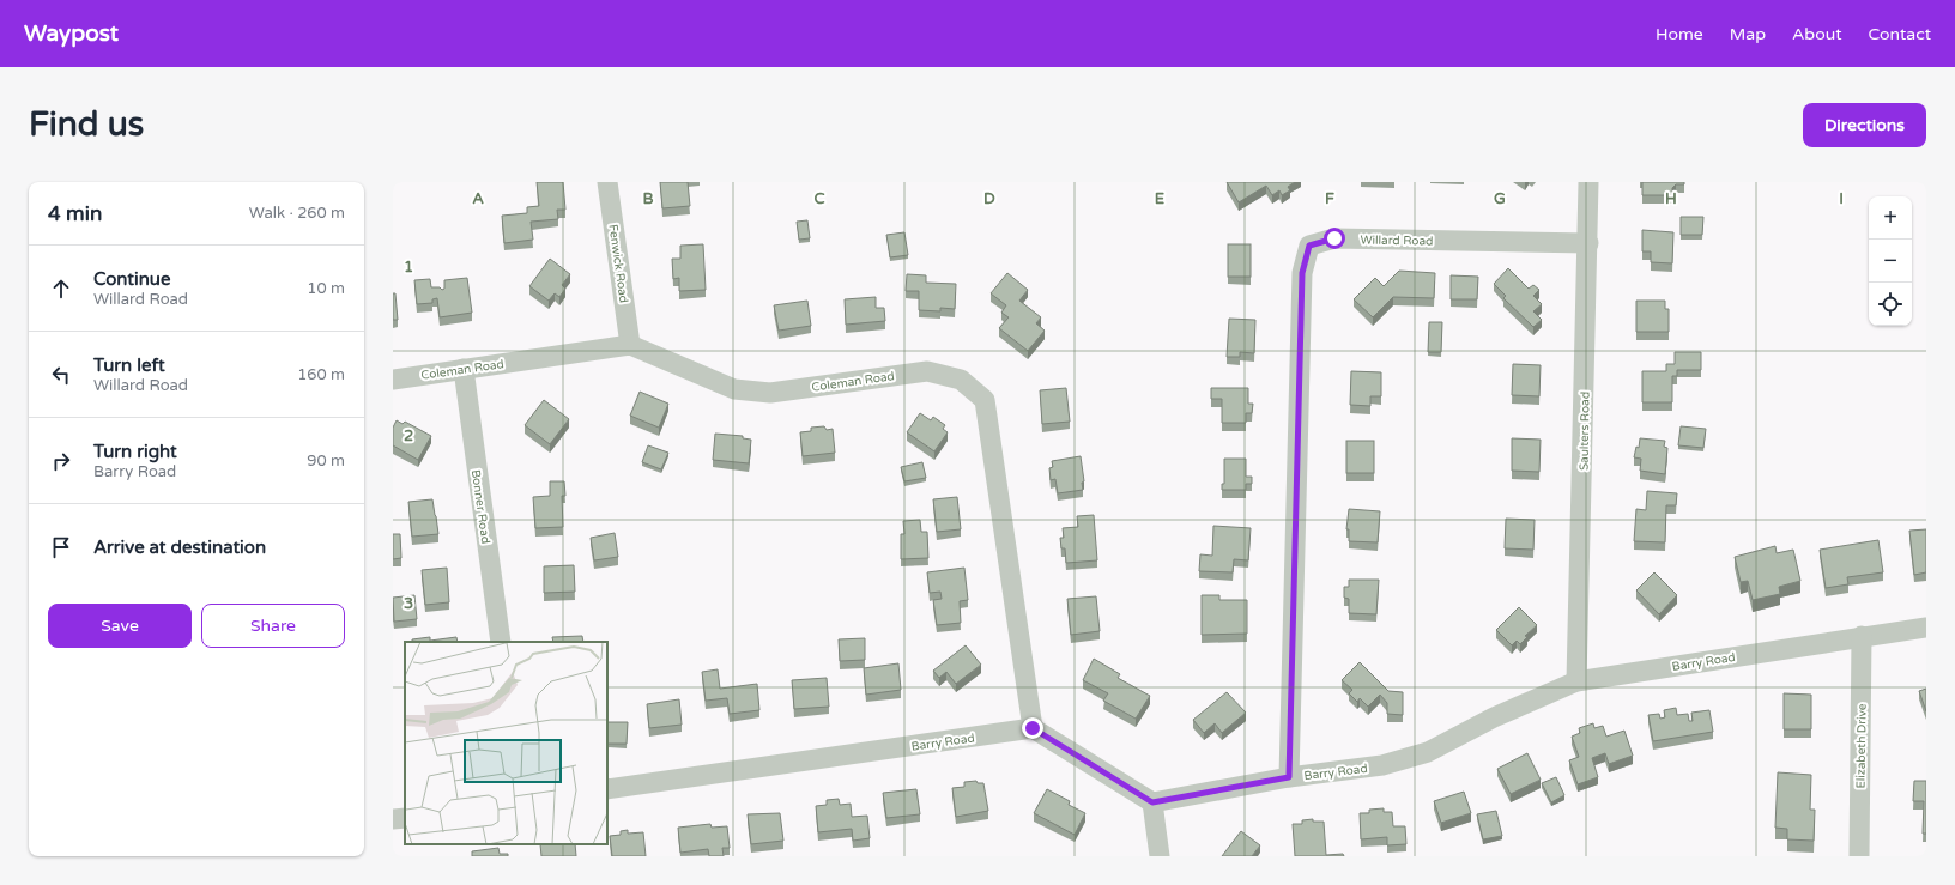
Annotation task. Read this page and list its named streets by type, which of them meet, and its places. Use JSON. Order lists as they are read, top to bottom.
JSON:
{
  "streets": {
    "street": [
      "Willard Road",
      "Fenwick Road",
      "Coleman Road",
      "Saulters Road",
      "Bonner Road",
      "Barry Road",
      "Elizabeth Drive"
    ]
  },
  "crossings": [
    ["Willard Road", "Saulters Road"],
    ["Willard Road", "Barry Road"],
    ["Fenwick Road", "Coleman Road"],
    ["Coleman Road", "Bonner Road"],
    ["Coleman Road", "Barry Road"],
    ["Saulters Road", "Barry Road"],
    ["Barry Road", "Elizabeth Drive"]
  ],
  "page": {
    "header": "Waypost",
    "nav": [
      "Home",
      "Map",
      "About",
      "Contact"
    ],
    "buttons": [
      "Directions",
      ["Save", "Share"]
    ],
    "title": "Find us",
    "heading": ["4 min", "Walk · 260 m"],
    "map_buttons": ["+", "−"],
    "list": [
      ["Continue", "Willard Road", "10 m"],
      ["Turn left", "Willard Road", "160 m"],
      ["Turn right", "Barry Road", "90 m"],
      "Arrive at destination"
    ]
  },
  "grid": {
    "columns": [
      "A",
      "B",
      "C",
      "D",
      "E",
      "F",
      "G",
      "H",
      "I"
    ],
    "rows": ["1", "2", "3"]
  }
}
